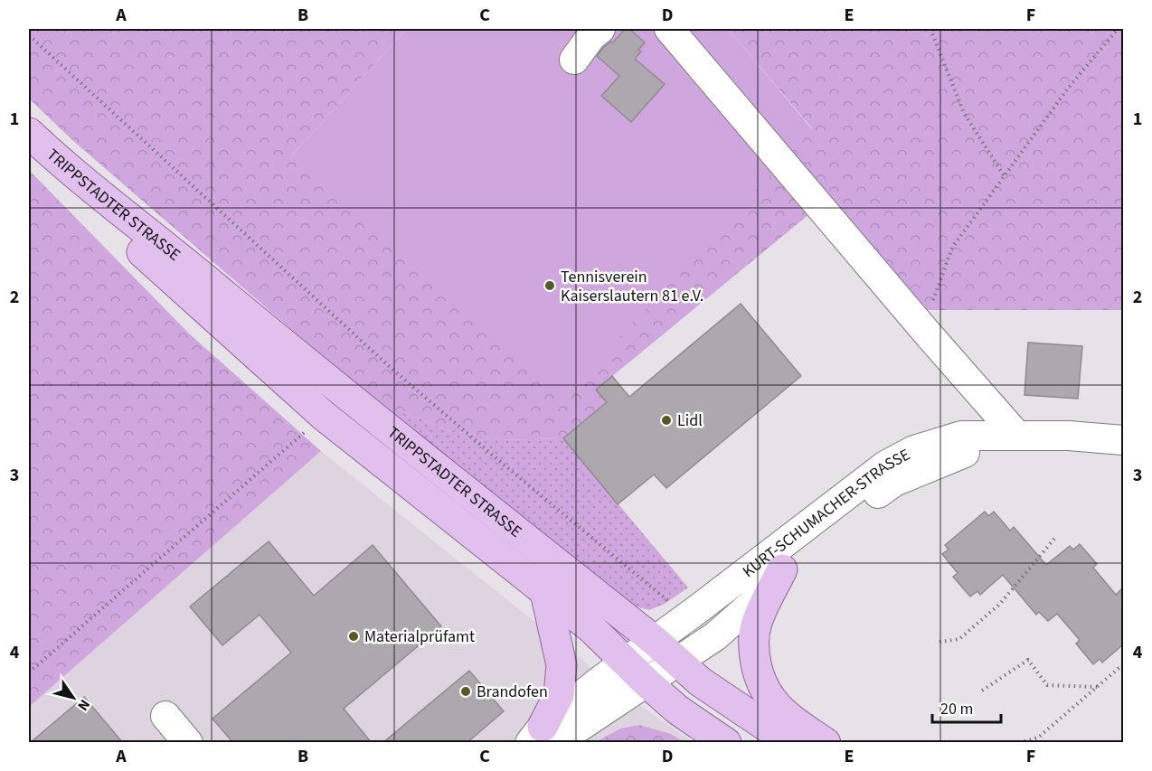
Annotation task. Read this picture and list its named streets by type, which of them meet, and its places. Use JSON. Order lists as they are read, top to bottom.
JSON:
{
  "streets": {
    "main road": ["TRIPPSTADTER STRASSE"],
    "street": ["KURT-SCHUMACHER-STRASSE"]
  },
  "crossings": [
    ["TRIPPSTADTER STRASSE", "KURT-SCHUMACHER-STRASSE"]
  ],
  "places": [
    "Tennisverein Kaiserslautern 81 e.V.",
    "Lidl",
    "Materialprüfamt",
    "Brandofen"
  ],
  "scale_bar": "20 m",
  "north": "bottom right",
  "grid": {
    "columns": [
      "A",
      "B",
      "C",
      "D",
      "E",
      "F"
    ],
    "rows": [
      "1",
      "2",
      "3",
      "4"
    ]
  }
}
